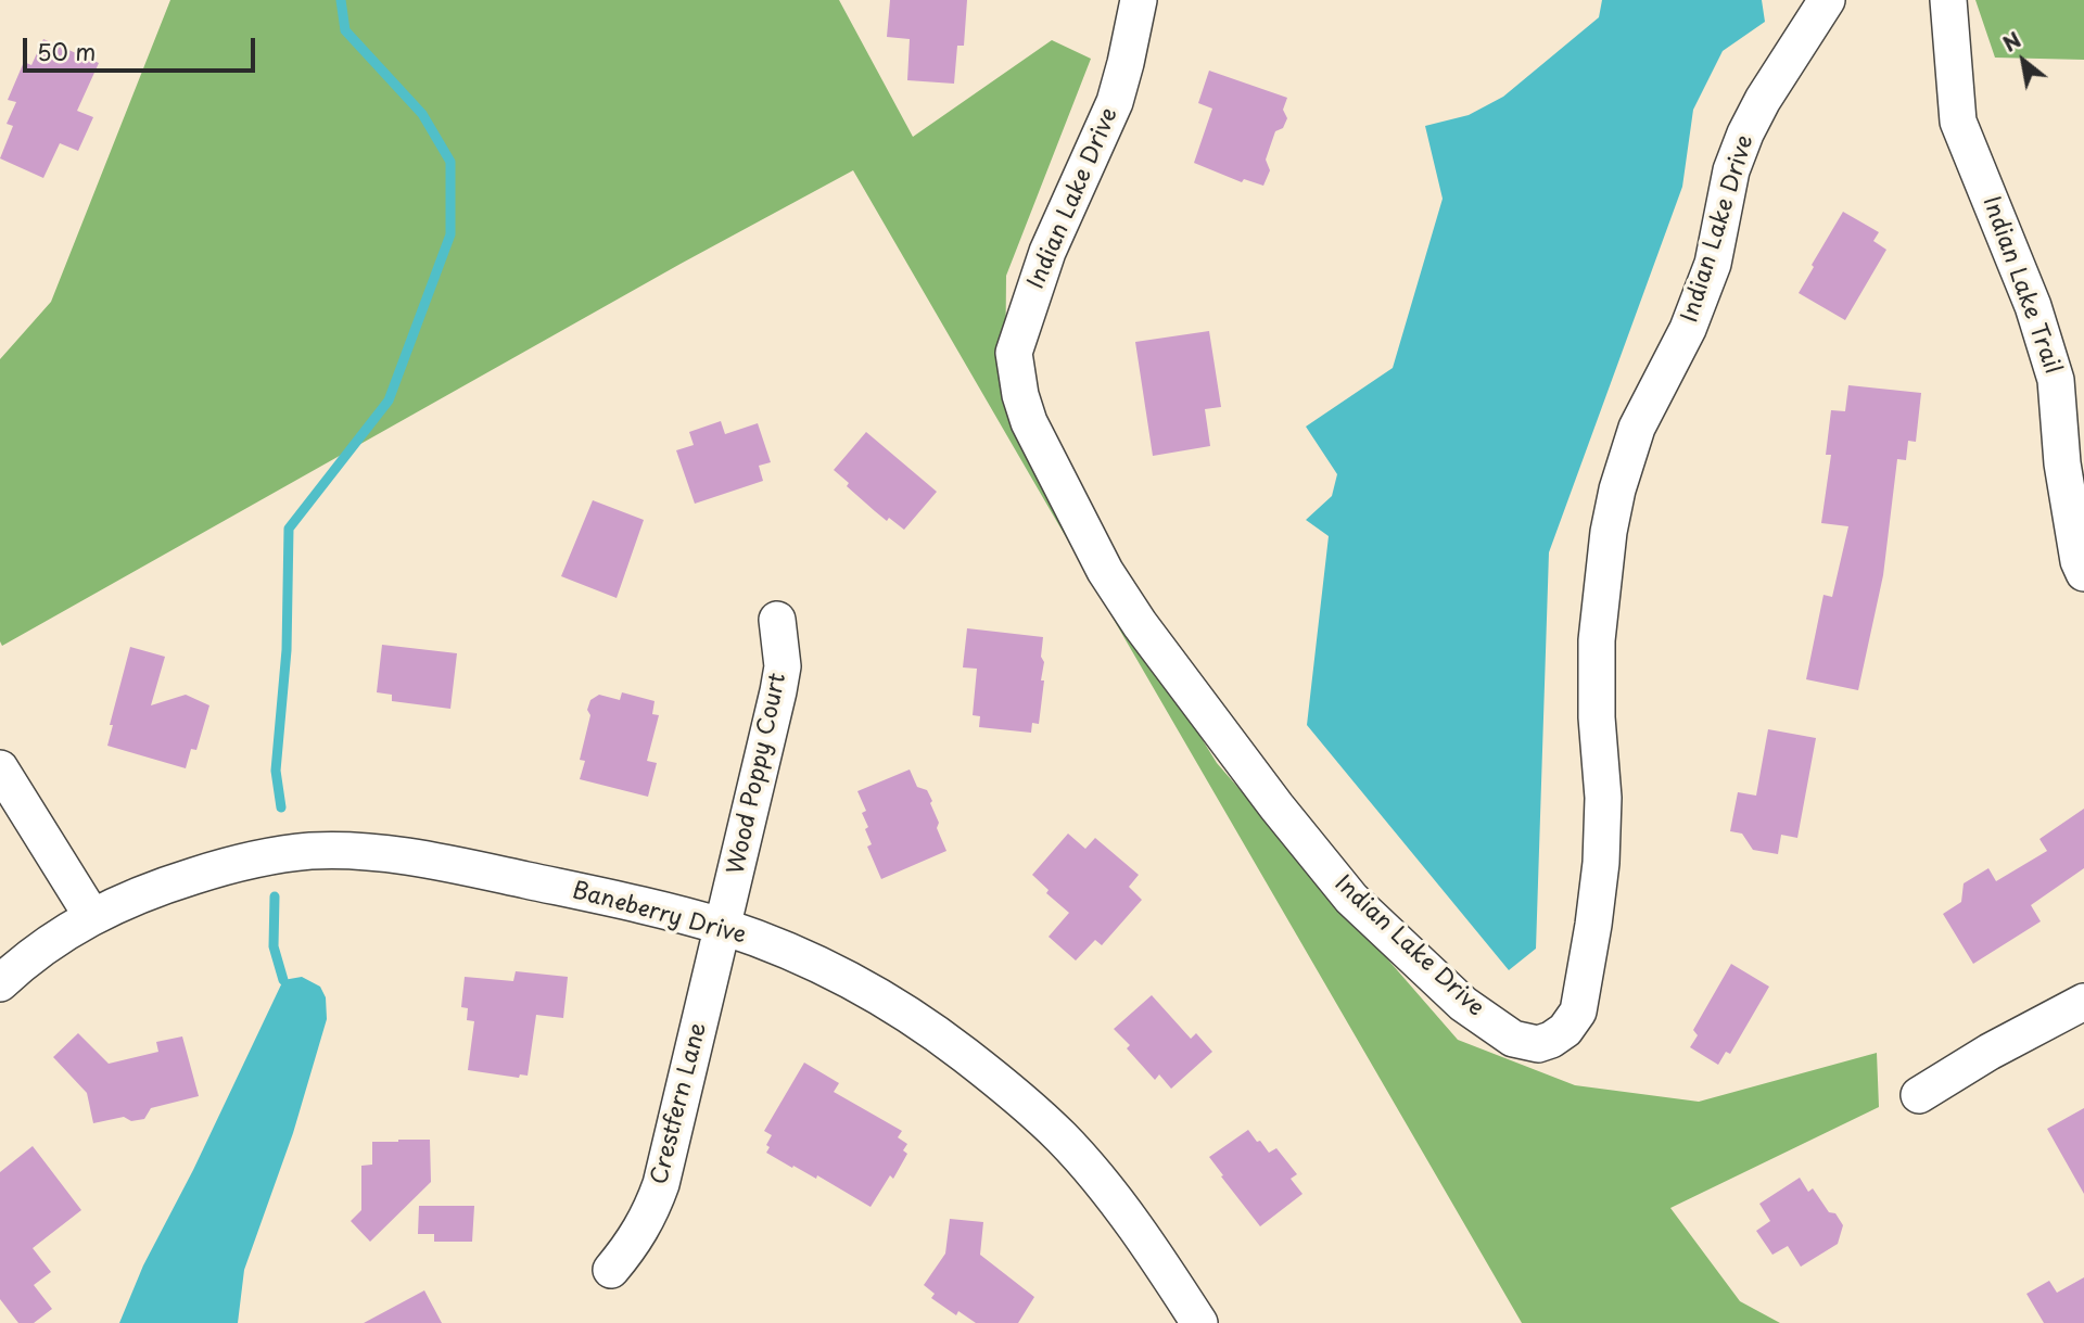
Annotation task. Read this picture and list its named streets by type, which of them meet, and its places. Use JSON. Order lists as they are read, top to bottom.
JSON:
{
  "streets": {
    "street": [
      "Indian Lake Drive",
      "Indian Lake Trail",
      "Wood Poppy Court",
      "Baneberry Drive",
      "Crestfern Lane"
    ]
  },
  "crossings": [
    ["Wood Poppy Court", "Baneberry Drive"],
    ["Wood Poppy Court", "Crestfern Lane"],
    ["Baneberry Drive", "Crestfern Lane"]
  ],
  "scale_bar": "50 m",
  "north": "top left"
}
